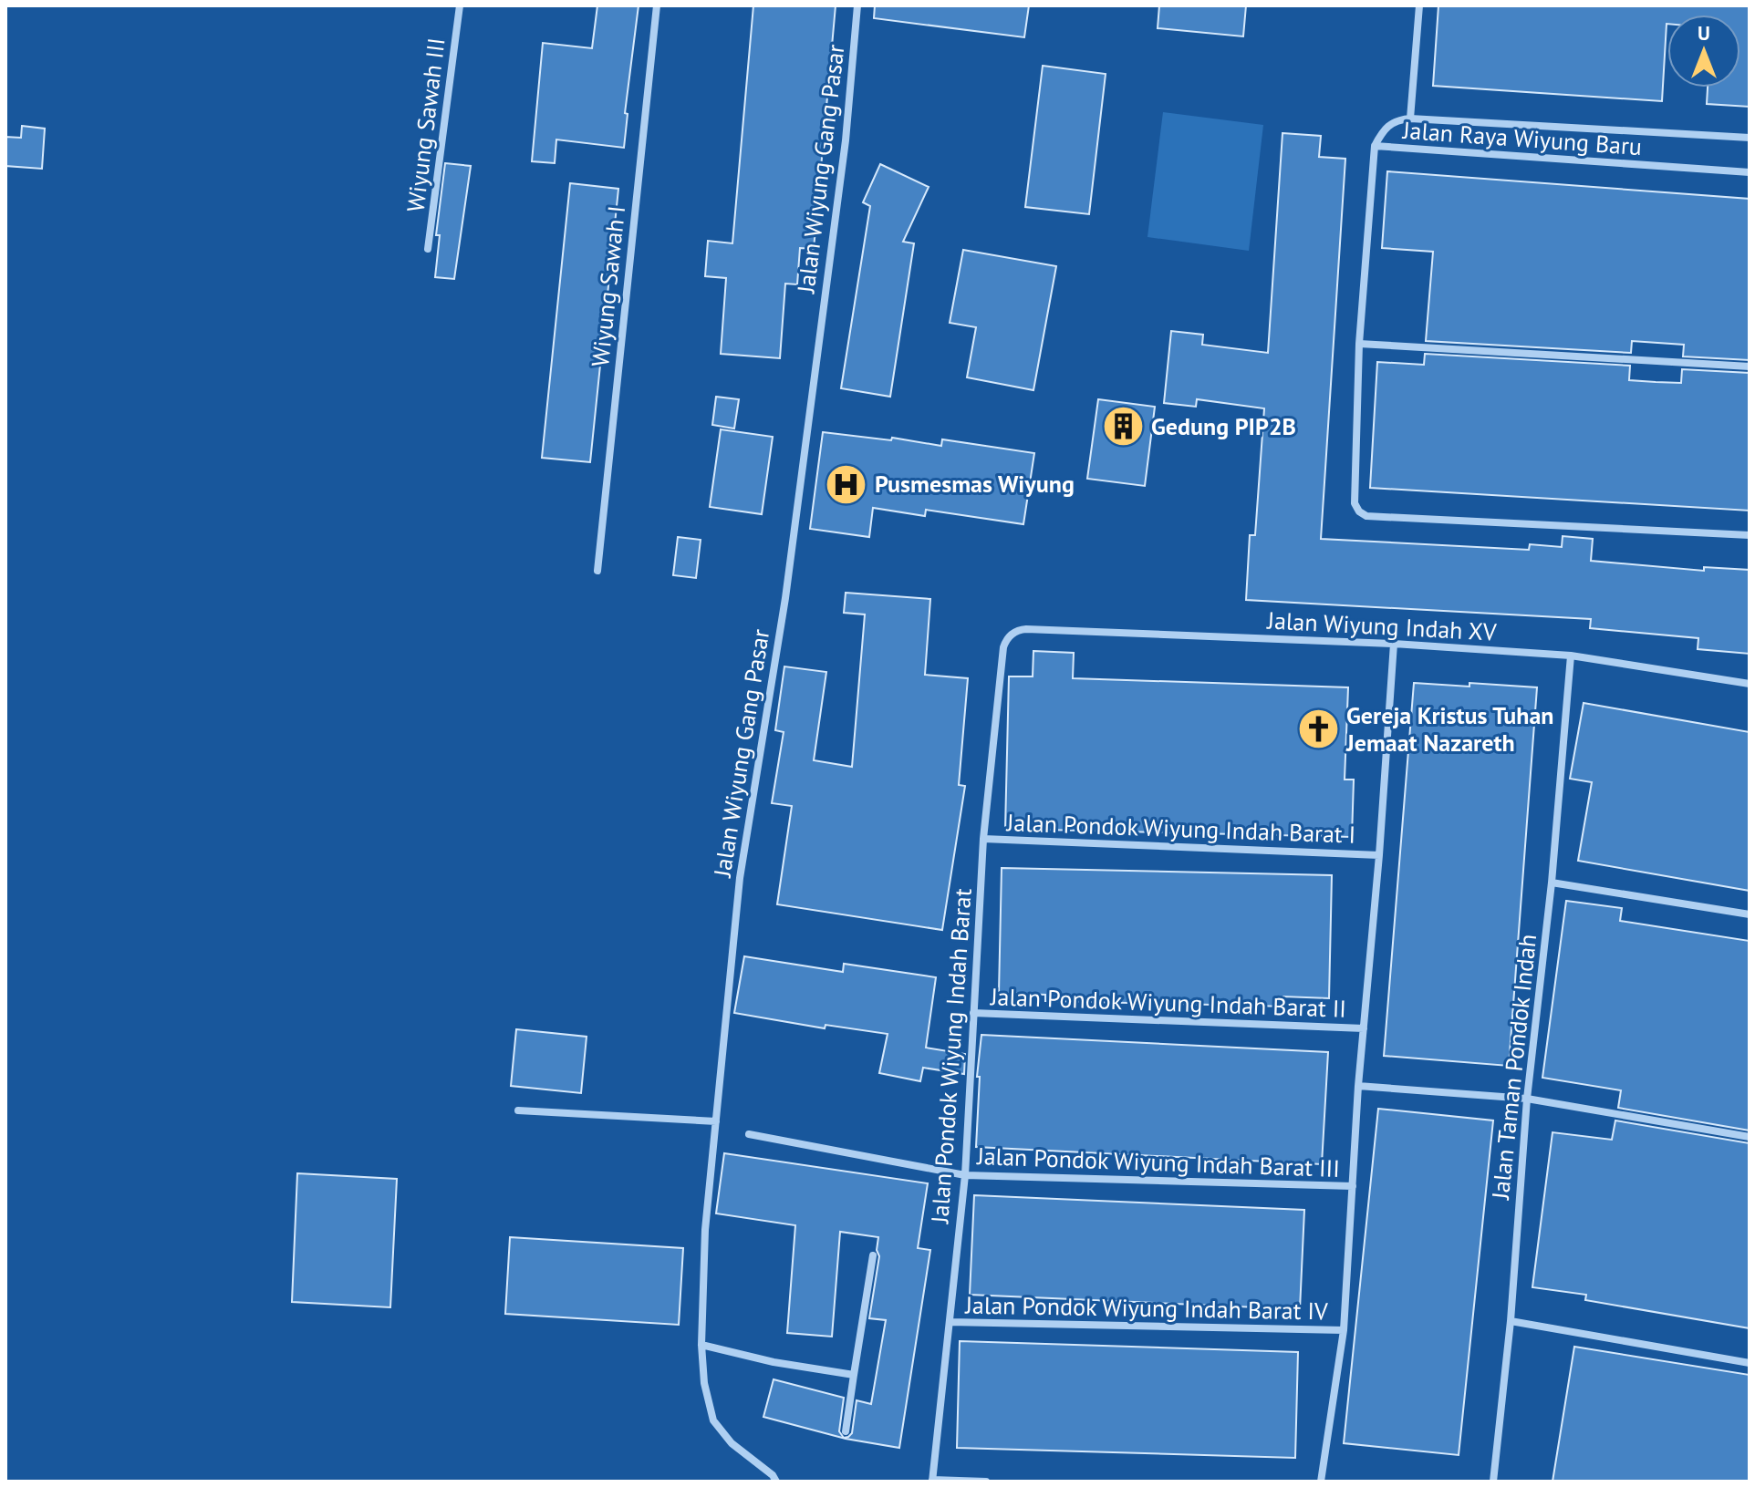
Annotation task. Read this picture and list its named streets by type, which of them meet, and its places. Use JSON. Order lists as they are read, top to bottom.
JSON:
{
  "streets": {
    "street": [
      "Wiyung Sawah III",
      "Jalan Raya Wiyung Baru",
      "Jalan Wiyung Gang Pasar",
      "Wiyung Sawah I",
      "Jalan Wiyung Indah XV",
      "Jalan Pondok Wiyung Indah Barat I",
      "Jalan Pondok Wiyung Indah Barat II",
      "Jalan Pondok Wiyung Indah Barat",
      "Jalan Taman Pondok Indah",
      "Jalan Pondok Wiyung Indah Barat III",
      "Jalan Pondok Wiyung Indah Barat IV"
    ]
  },
  "crossings": [
    ["Jalan Wiyung Indah XV", "Jalan Pondok Wiyung Indah Barat"],
    ["Jalan Wiyung Indah XV", "Jalan Taman Pondok Indah"],
    ["Jalan Pondok Wiyung Indah Barat I", "Jalan Pondok Wiyung Indah Barat"],
    ["Jalan Pondok Wiyung Indah Barat II", "Jalan Pondok Wiyung Indah Barat"],
    ["Jalan Pondok Wiyung Indah Barat", "Jalan Pondok Wiyung Indah Barat III"],
    ["Jalan Pondok Wiyung Indah Barat", "Jalan Pondok Wiyung Indah Barat IV"]
  ],
  "places": {
    "building": ["Gedung PIP2B"],
    "hospital": ["Pusmesmas Wiyung"],
    "church": ["Gereja Kristus Tuhan Jemaat Nazareth"]
  },
  "north": "top"
}
